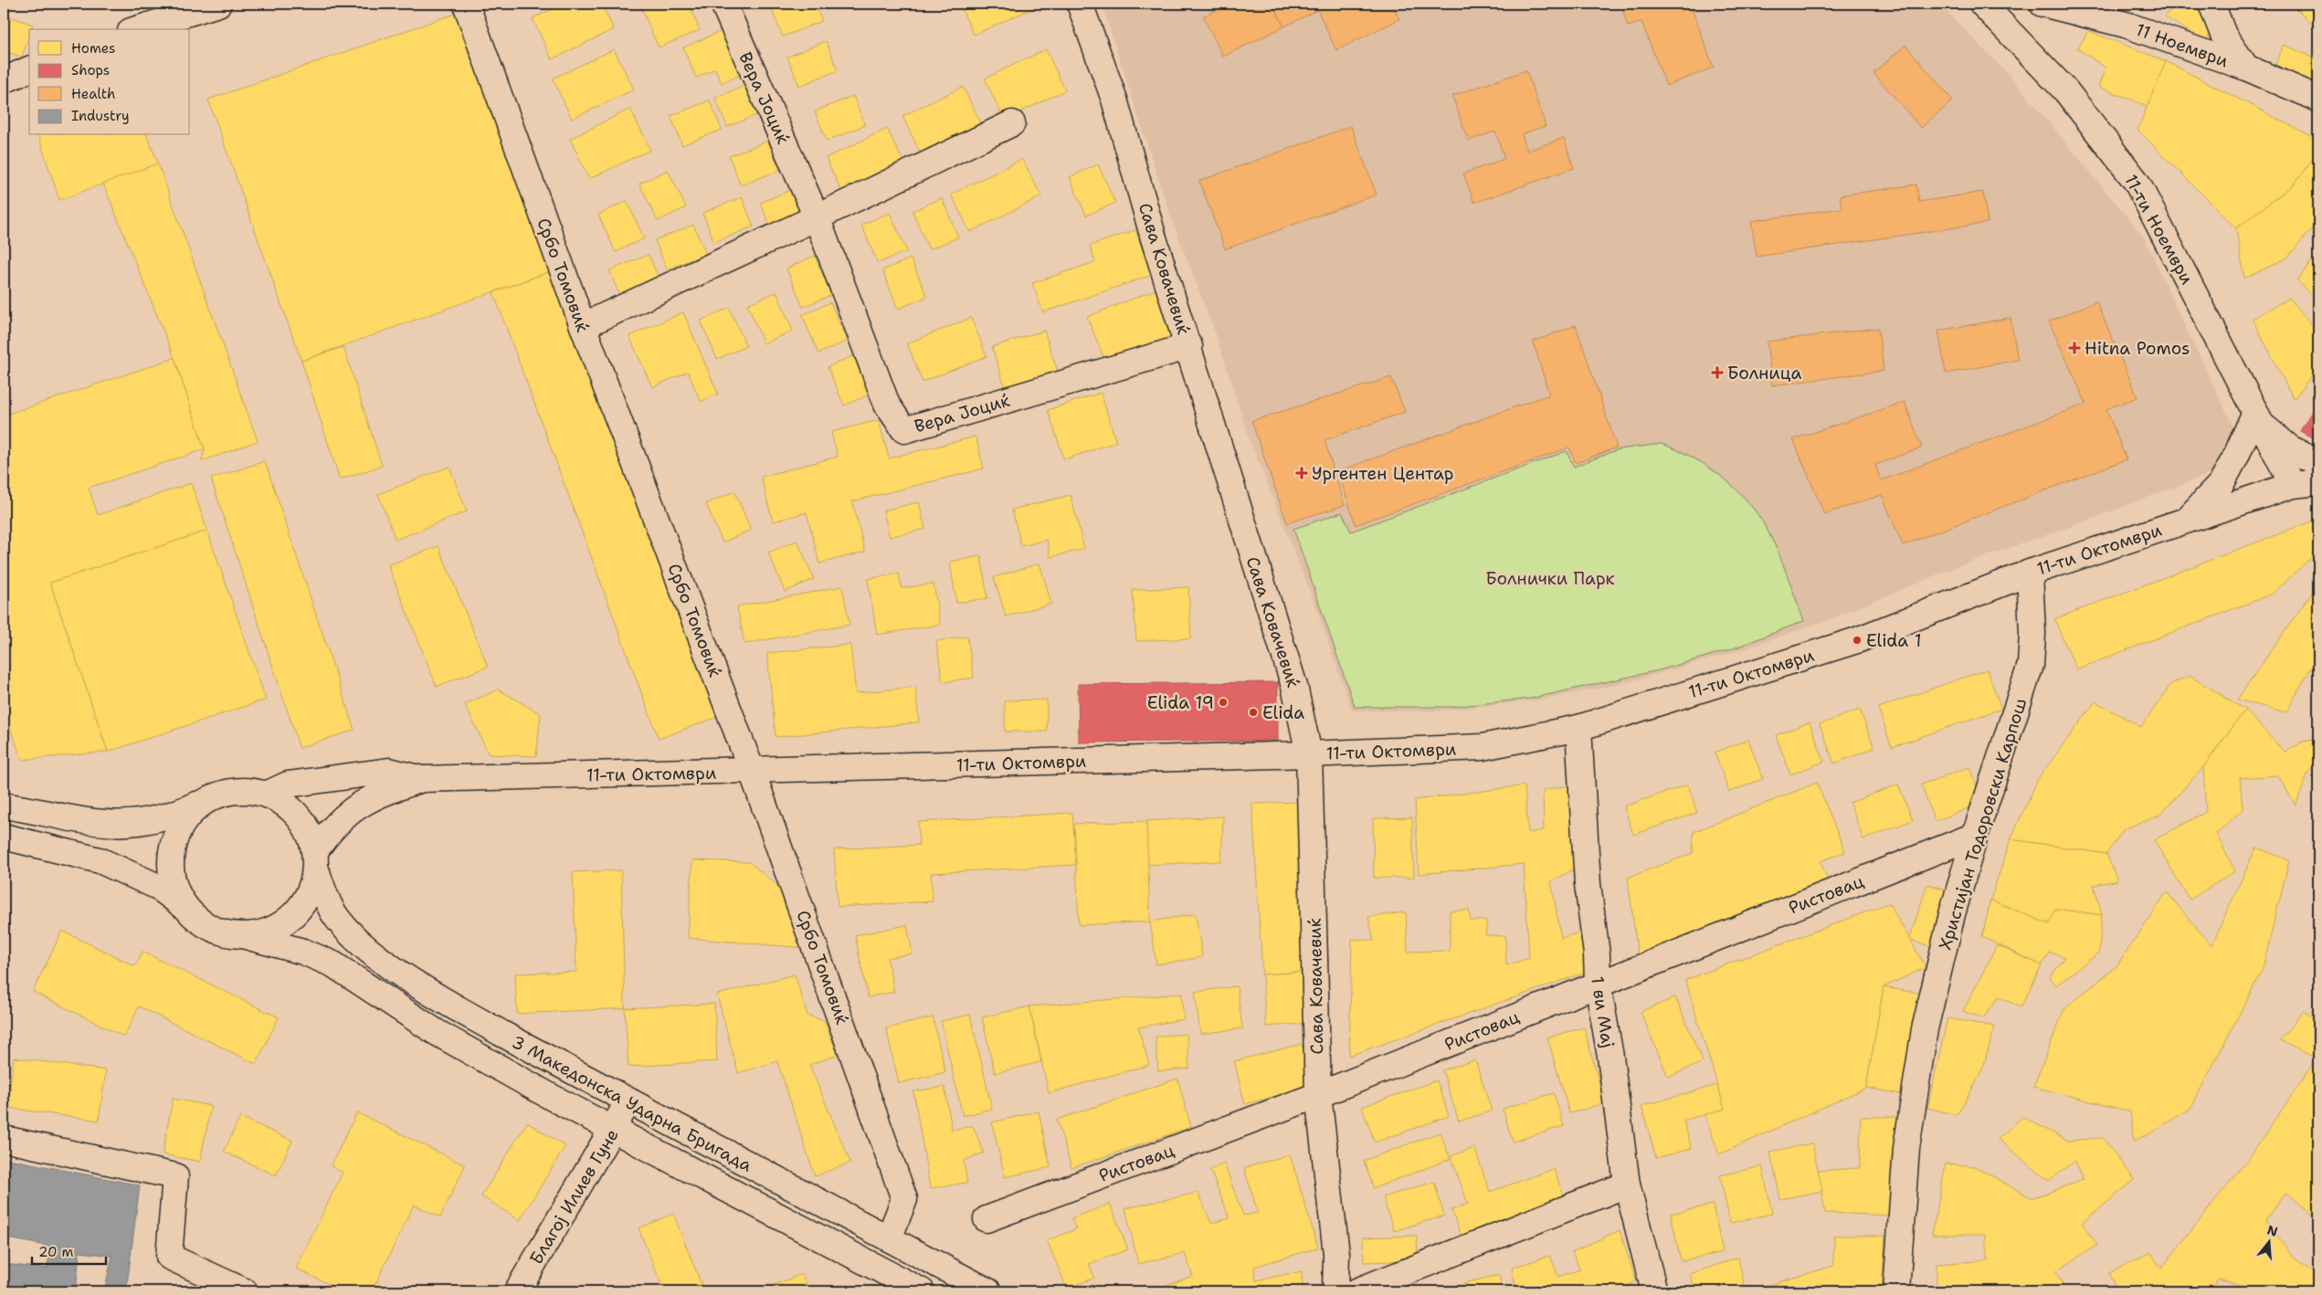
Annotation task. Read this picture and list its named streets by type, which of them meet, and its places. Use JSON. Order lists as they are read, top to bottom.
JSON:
{
  "streets": {
    "street": [
      "11 Ноември",
      "Вера Јоциќ",
      "11-ти Ноември",
      "Сава Ковачевиќ",
      "Србо Томовиќ",
      "11-ти Октомври",
      "Христијан Тодоровски Карпош",
      "Ристовац",
      "1 ви Мај",
      "3 Македонска Ударна Бригада",
      "Благој Илиев Гуне"
    ]
  },
  "crossings": [
    ["Вера Јоциќ", "Сава Ковачевиќ"],
    ["11-ти Ноември", "11-ти Октомври"],
    ["Сава Ковачевиќ", "11-ти Октомври"],
    ["Сава Ковачевиќ", "Ристовац"],
    ["Србо Томовиќ", "11-ти Октомври"],
    ["Србо Томовиќ", "3 Македонска Ударна Бригада"],
    ["11-ти Октомври", "Христијан Тодоровски Карпош"],
    ["11-ти Октомври", "1 ви Мај"],
    ["Христијан Тодоровски Карпош", "Ристовац"],
    ["Ристовац", "1 ви Мај"],
    ["3 Македонска Ударна Бригада", "Благој Илиев Гуне"]
  ],
  "parks": ["Болнички Парк"],
  "places": {
    "health": ["Hitna Pomos", "Болница", "Ургентен Центар"],
    "other": ["Elida 1", "Elida 19", "Elida"]
  },
  "legend": [
    "Homes",
    "Shops",
    "Health",
    "Industry"
  ],
  "scale_bar": "20 m",
  "north": "top"
}
